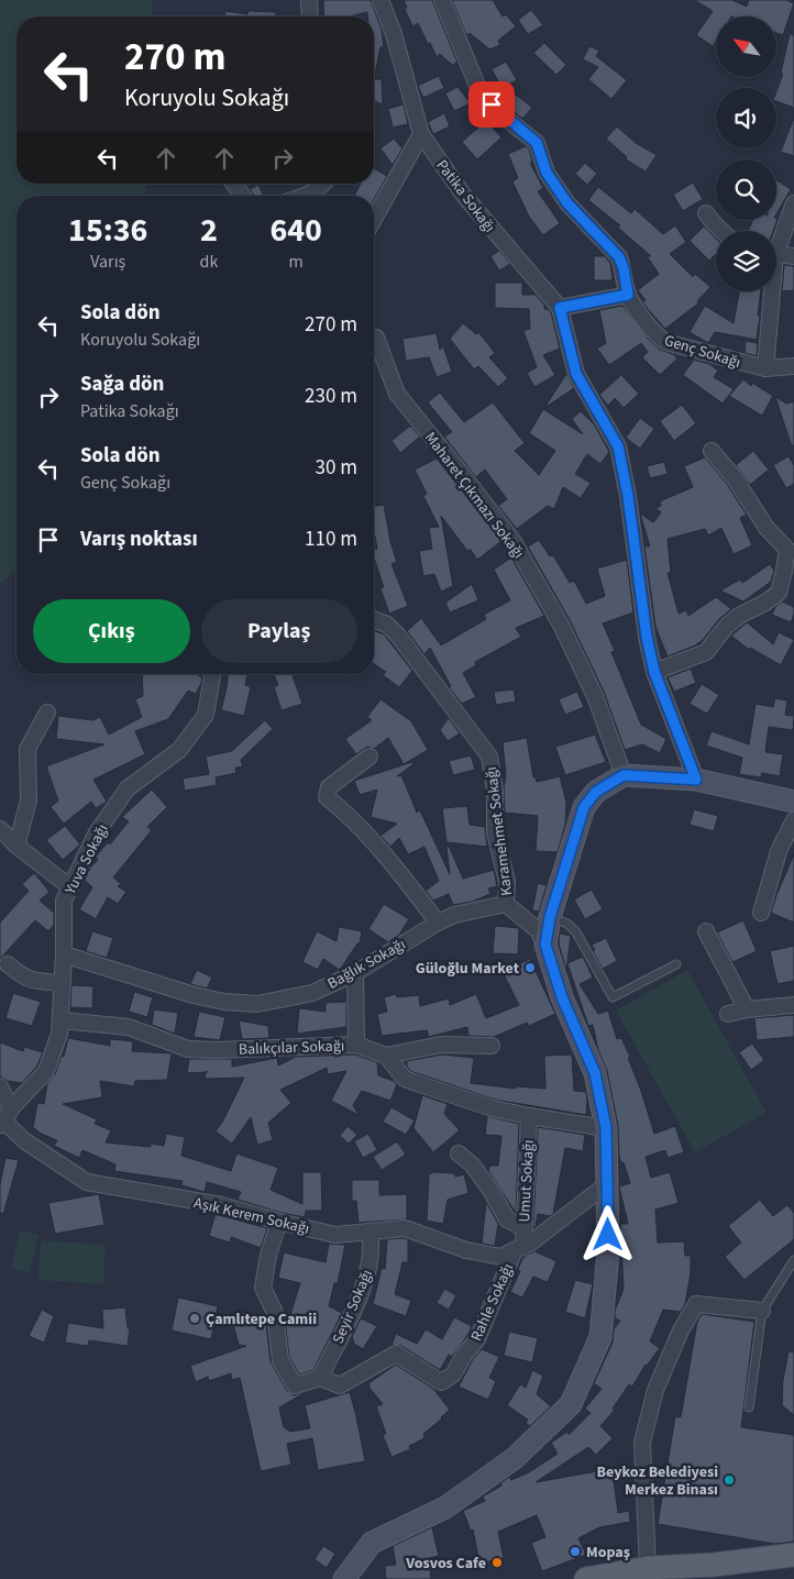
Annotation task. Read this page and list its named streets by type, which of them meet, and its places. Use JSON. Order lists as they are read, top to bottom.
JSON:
{
  "streets": {
    "street": [
      "Patika Sokağı",
      "Genç Sokağı",
      "Maharet Çıkmazı Sokağı",
      "Karamehmet Sokağı",
      "Yuva Sokağı",
      "Bağlık Sokağı",
      "Balıkçılar Sokağı",
      "Umut Sokağı",
      "Aşık Kerem Sokağı",
      "Rahle Sokağı",
      "Seyir Sokağı"
    ]
  },
  "crossings": [
    ["Karamehmet Sokağı", "Bağlık Sokağı"],
    ["Yuva Sokağı", "Bağlık Sokağı"],
    ["Yuva Sokağı", "Balıkçılar Sokağı"],
    ["Yuva Sokağı", "Aşık Kerem Sokağı"],
    ["Umut Sokağı", "Aşık Kerem Sokağı"],
    ["Umut Sokağı", "Rahle Sokağı"],
    ["Aşık Kerem Sokağı", "Rahle Sokağı"],
    ["Aşık Kerem Sokağı", "Seyir Sokağı"],
    ["Rahle Sokağı", "Seyir Sokağı"]
  ],
  "places": [
    "Güloğlu Market",
    "Çamlıtepe Camii",
    "Beykoz Belediyesi Merkez Binası",
    "Mopaş",
    "Vosvos Cafe"
  ],
  "north": "top left",
  "page": {
    "turn": ["270 m", "Koruyolu Sokağı"],
    "eta": [
      "15:36",
      "Varış",
      "2",
      "dk",
      "640",
      "m"
    ],
    "list": [
      {
        "name": "Sola dön",
        "note": "Koruyolu Sokağı",
        "value": "270 m"
      },
      {
        "name": "Sağa dön",
        "note": "Patika Sokağı",
        "value": "230 m"
      },
      {
        "name": "Sola dön",
        "note": "Genç Sokağı",
        "value": "30 m"
      },
      {
        "name": "Varış noktası",
        "value": "110 m"
      }
    ],
    "buttons": ["Çıkış", "Paylaş"]
  }
}
